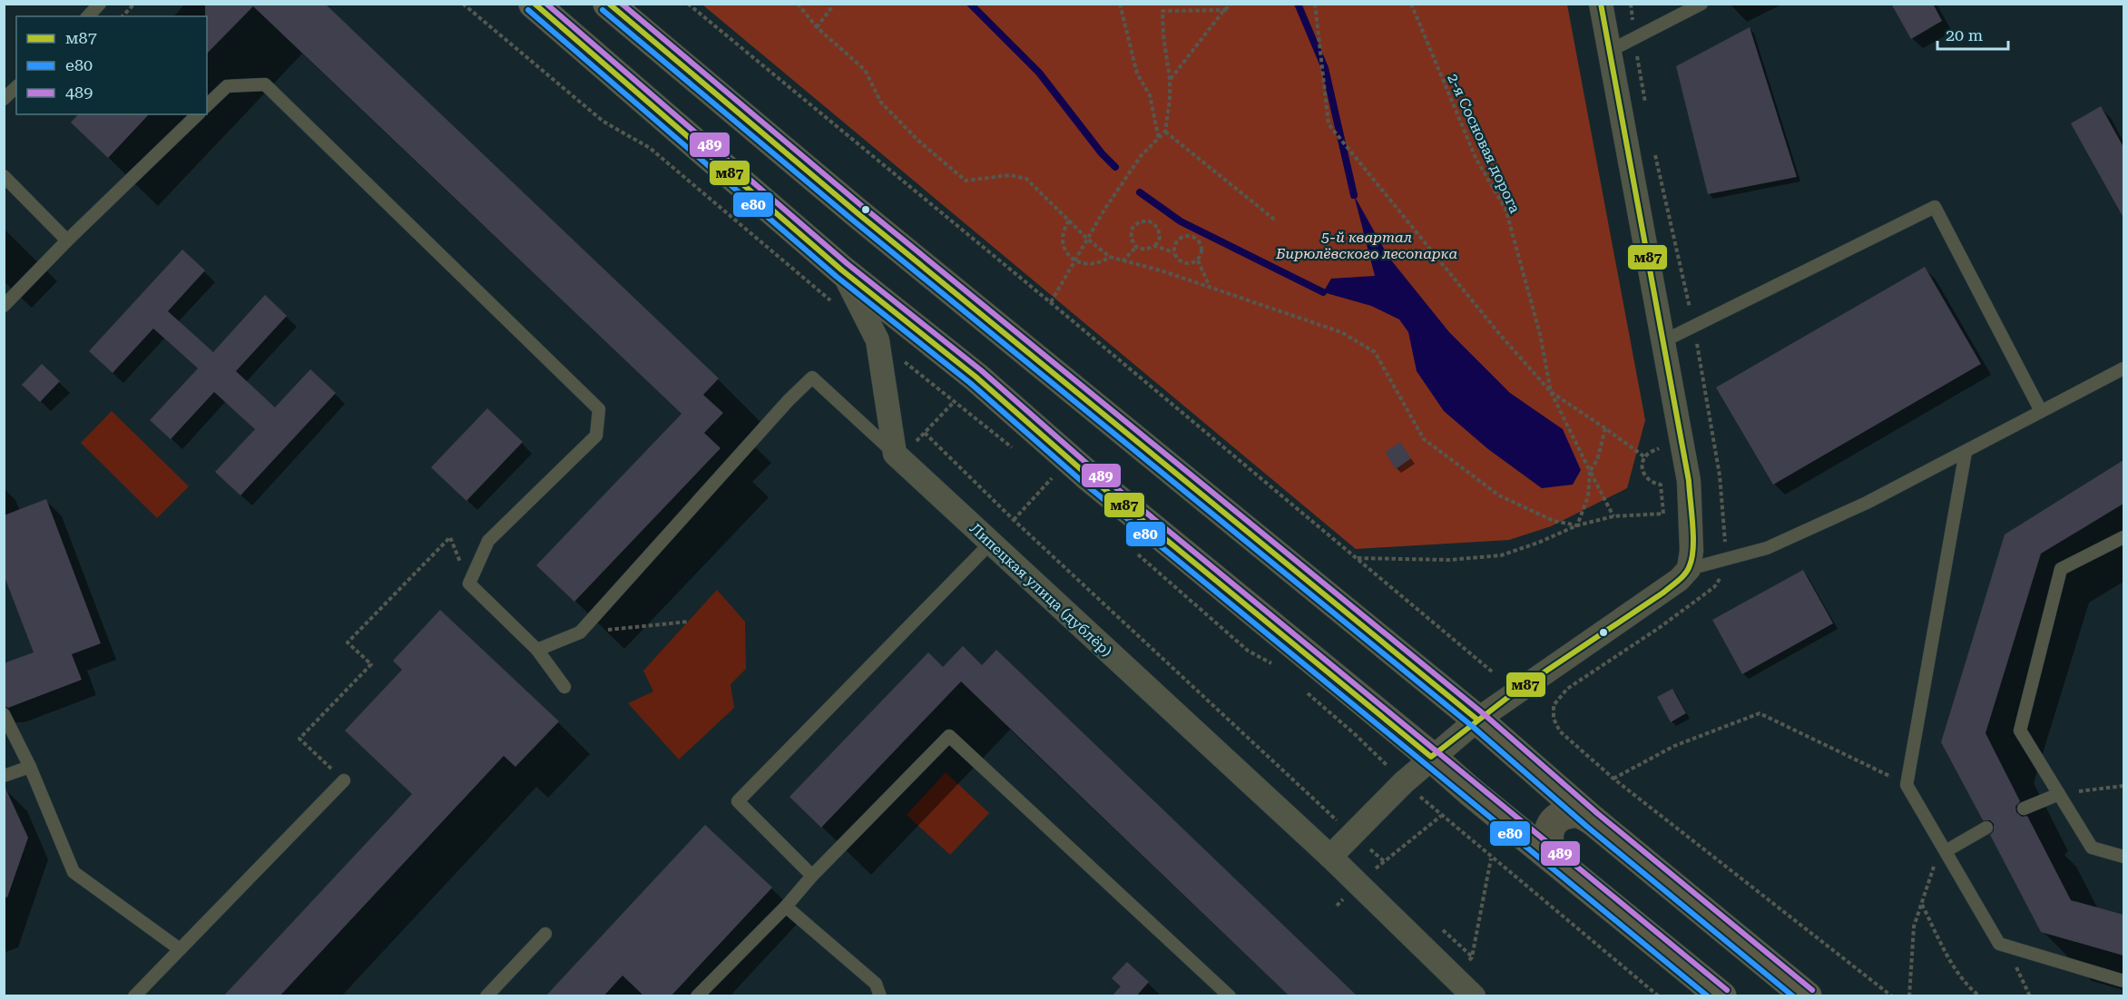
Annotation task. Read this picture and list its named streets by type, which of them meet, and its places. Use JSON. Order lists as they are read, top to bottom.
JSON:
{
  "streets": {
    "street": ["Липецкая улица (дублёр)"],
    "path": ["2-я Сосновая дорога"]
  },
  "parks": ["5-й квартал Бирюлёвского лесопарка"],
  "lines": ["transit line м87", "transit line 489", "transit line е80"],
  "legend": ["м87", "е80", "489"],
  "scale_bar": "20 m"
}
